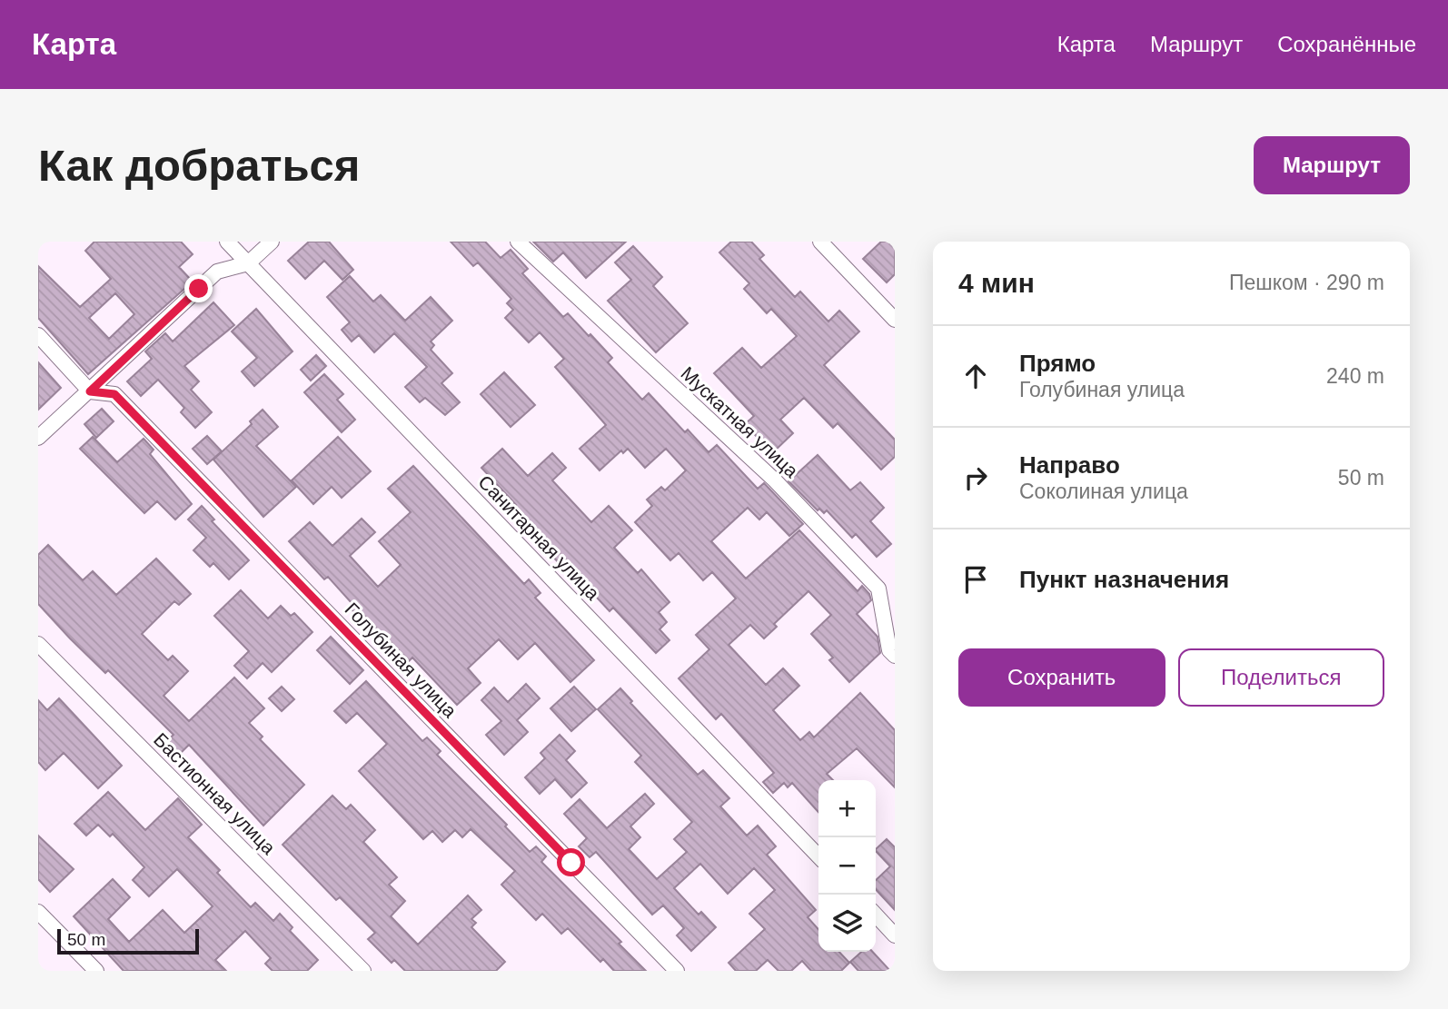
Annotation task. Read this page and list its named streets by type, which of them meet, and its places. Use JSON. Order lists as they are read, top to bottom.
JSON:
{
  "streets": {
    "street": [
      "Мускатная улица",
      "Санитарная улица",
      "Голубиная улица",
      "Бастионная улица"
    ]
  },
  "scale_bar": "50 m",
  "page": {
    "header": "Карта",
    "nav": ["Карта", "Маршрут", "Сохранённые"],
    "buttons": [
      "Маршрут",
      ["Сохранить", "Поделиться"]
    ],
    "title": "Как добраться",
    "heading": ["4 мин", "Пешком · 290 m"],
    "list": [
      ["Прямо", "Голубиная улица", "240 m"],
      ["Направо", "Соколиная улица", "50 m"],
      "Пункт назначения"
    ],
    "map_buttons": ["+", "−"],
    "scale": "50 m"
  }
}
